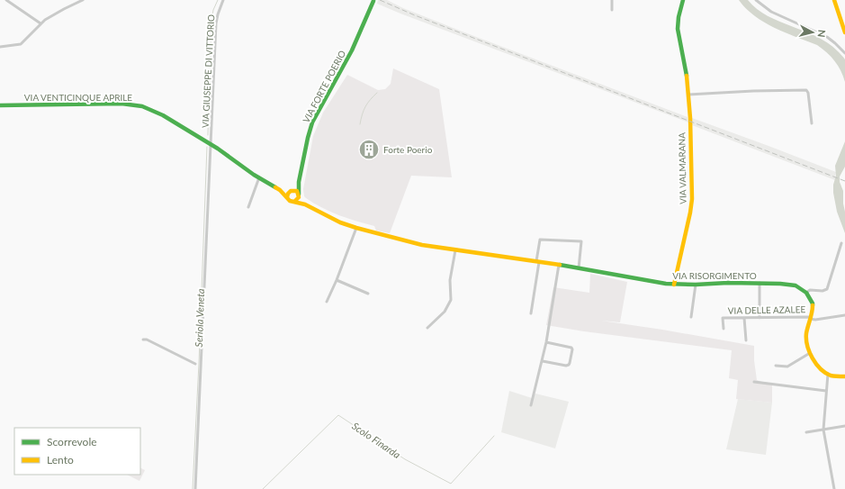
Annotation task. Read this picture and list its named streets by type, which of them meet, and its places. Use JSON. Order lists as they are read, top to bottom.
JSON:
{
  "streets": {
    "street": [
      "VIA GIUSEPPE DI VITTORIO",
      "VIA FORTE POERIO",
      "VIA VENTICINQUE APRILE",
      "VIA VALMARANA",
      "VIA RISORGIMENTO",
      "VIA DELLE AZALEE"
    ]
  },
  "crossings": [
    ["VIA GIUSEPPE DI VITTORIO", "VIA VENTICINQUE APRILE"],
    ["VIA GIUSEPPE DI VITTORIO", "VIA RISORGIMENTO"],
    ["VIA VENTICINQUE APRILE", "VIA RISORGIMENTO"],
    ["VIA VALMARANA", "VIA RISORGIMENTO"]
  ],
  "water": ["Seriola Veneta", "Scolo Finarda"],
  "places": {
    "building": ["Forte Poerio"]
  },
  "legend": ["Scorrevole", "Lento"],
  "north": "right"
}
